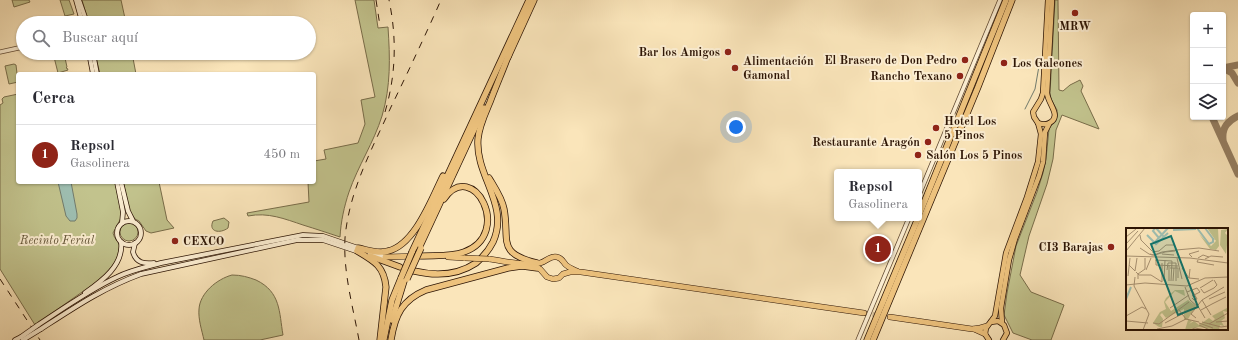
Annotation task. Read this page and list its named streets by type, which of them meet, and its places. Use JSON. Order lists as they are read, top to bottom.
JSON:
{
  "parks": ["Recinto Ferial"],
  "places": [
    "MRW",
    "Bar los Amigos",
    "El Brasero de Don Pedro",
    "Los Galeones",
    "Alimentación Gamonal",
    "Rancho Texano",
    "Hotel Los 5 Pinos",
    "Restaurante Aragón",
    "Salón Los 5 Pinos",
    "CEXCO",
    "CI3 Barajas"
  ],
  "page": {
    "map_buttons": ["+", "−"],
    "search": "Buscar aquí",
    "heading": "Cerca",
    "list": [
      {
        "mark": "1",
        "name": "Repsol",
        "note": "Gasolinera",
        "value": "450 m"
      }
    ],
    "popup": ["Repsol", "Gasolinera"],
    "pins": "1"
  }
}
